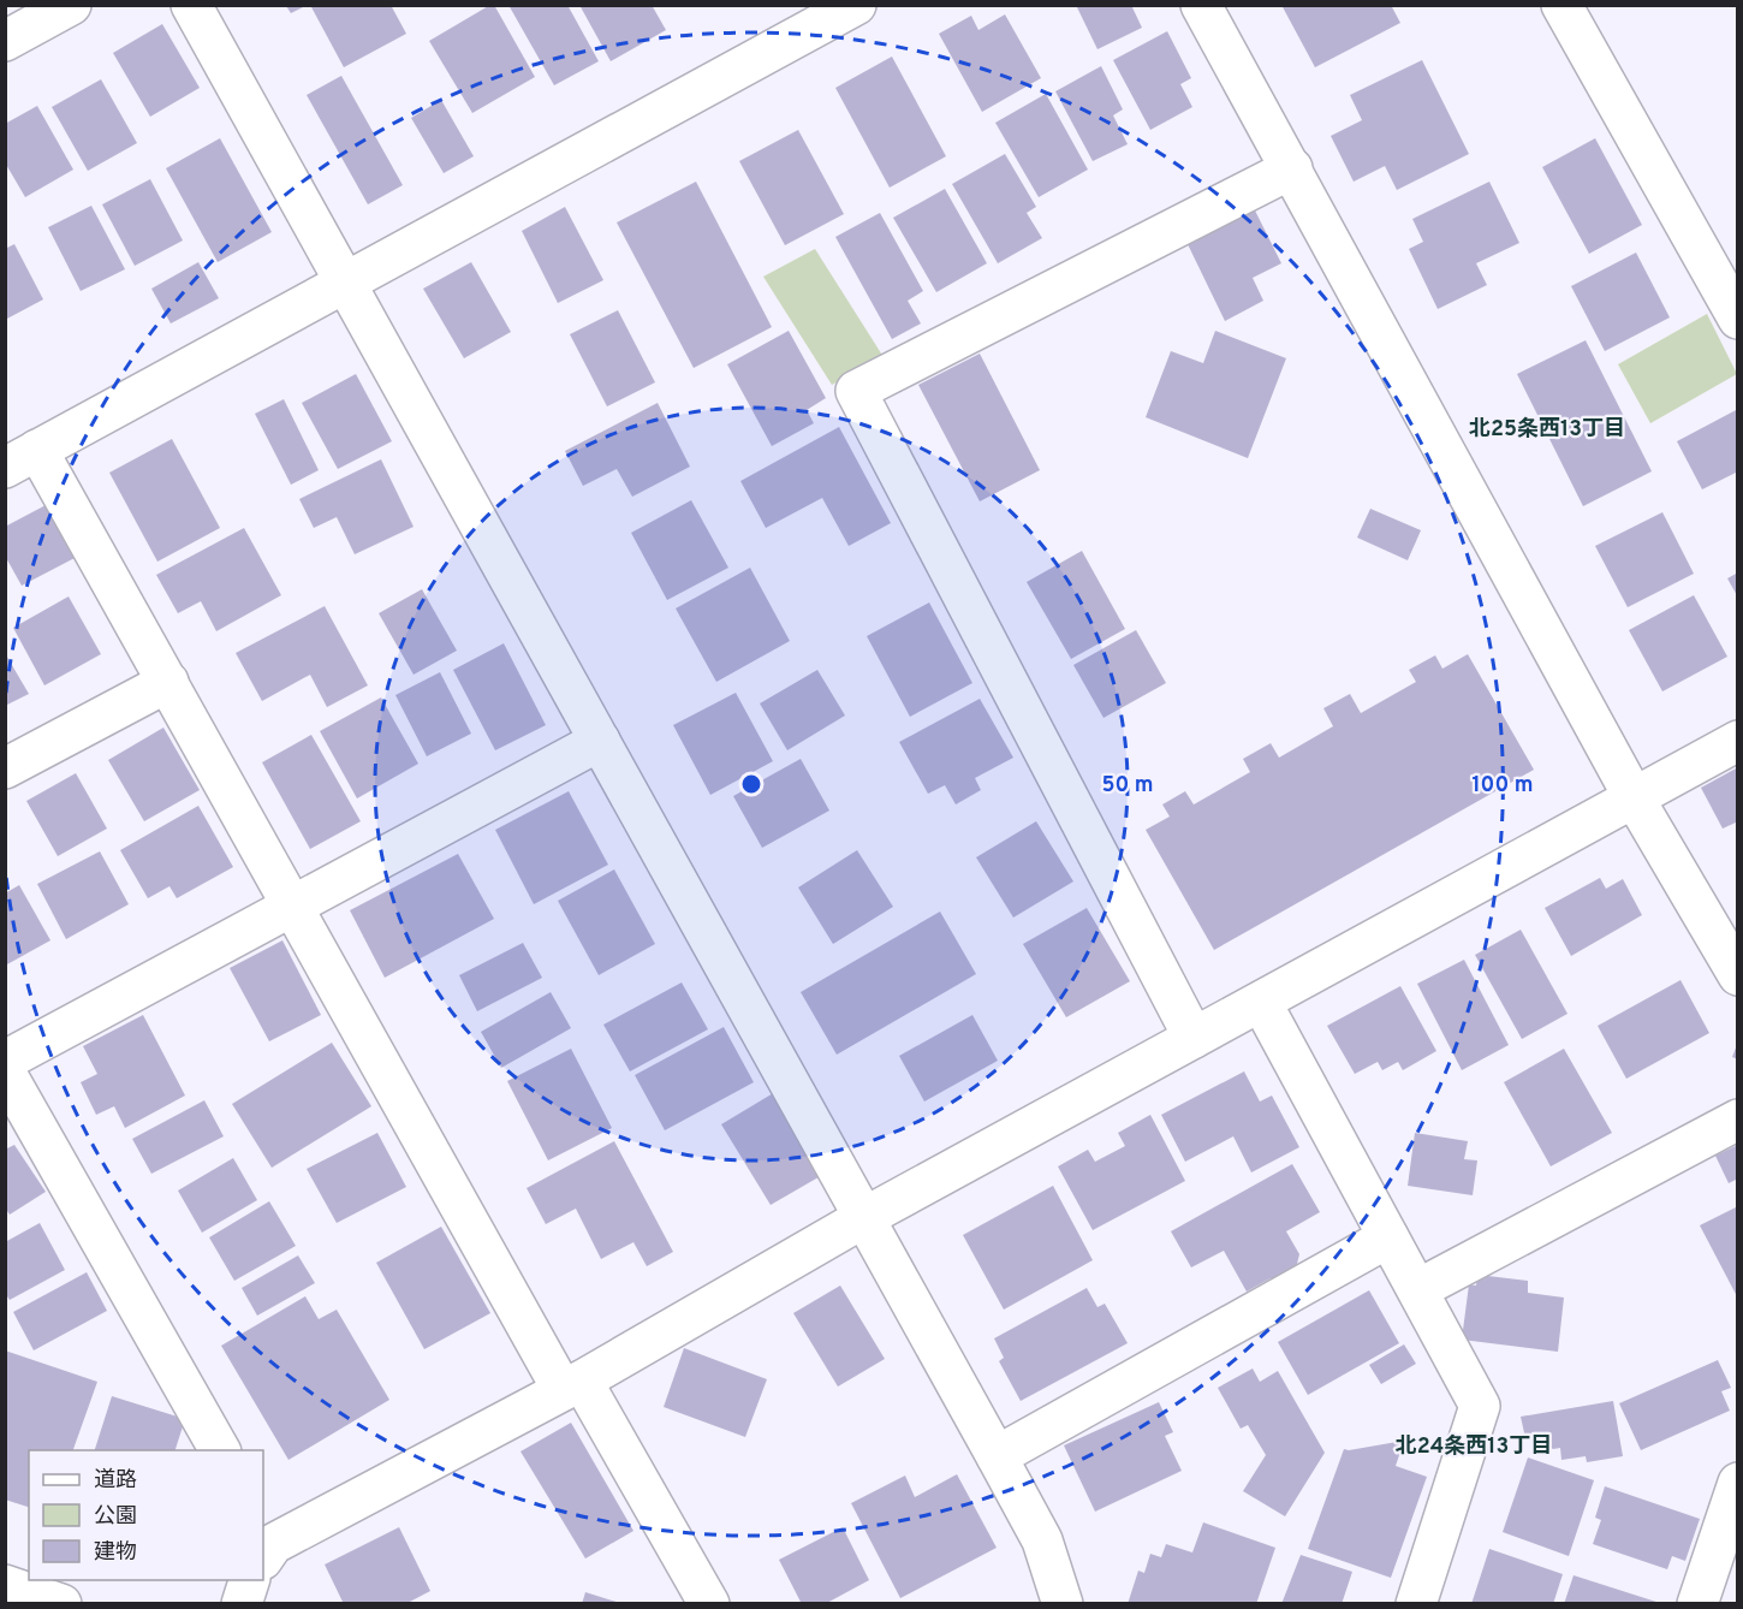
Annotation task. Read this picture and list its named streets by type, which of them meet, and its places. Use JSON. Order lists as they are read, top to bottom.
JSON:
{
  "districts": ["北25条西13丁目", "北24条西13丁目"],
  "legend": ["道路", "公園", "建物"],
  "rings": ["50 m", "100 m"]
}
